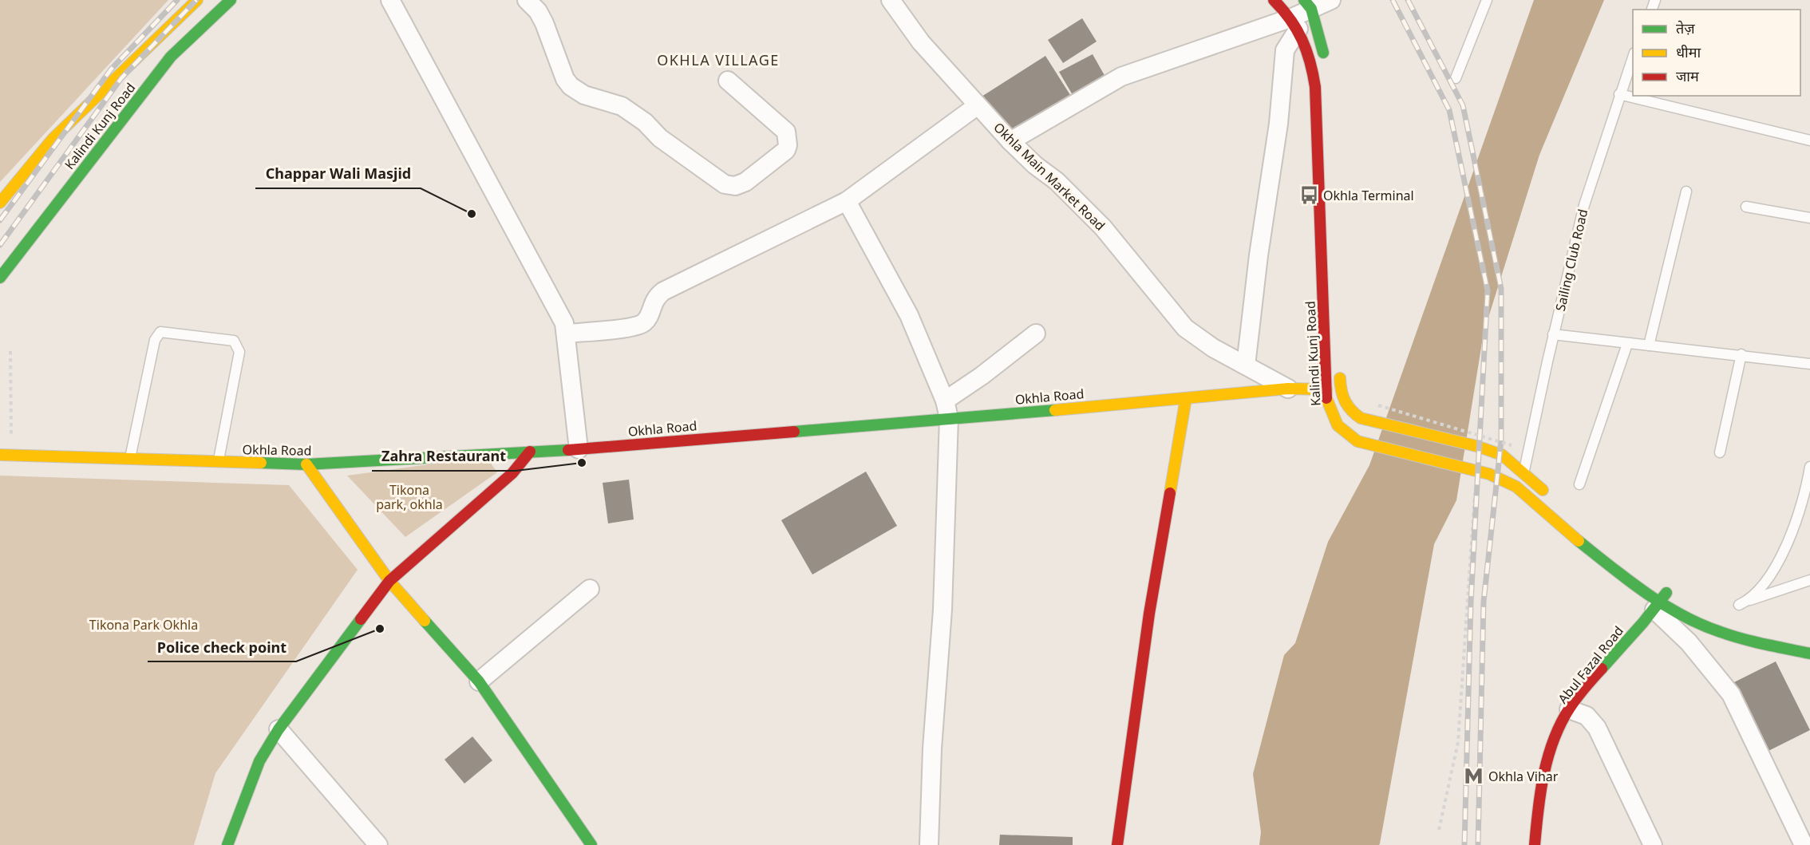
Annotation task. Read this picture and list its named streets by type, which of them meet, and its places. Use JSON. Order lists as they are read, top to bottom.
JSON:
{
  "streets": {
    "street": [
      "Kalindi Kunj Road",
      "Okhla Main Market Road",
      "Okhla Road",
      "Abul Fazal Road"
    ],
    "lane": ["Sailing Club Road"]
  },
  "crossings": [
    ["Kalindi Kunj Road", "Sailing Club Road"],
    ["Kalindi Kunj Road", "Okhla Road"],
    ["Kalindi Kunj Road", "Abul Fazal Road"],
    ["Okhla Main Market Road", "Okhla Road"]
  ],
  "districts": ["OKHLA VILLAGE"],
  "parks": ["Tikona park, okhla", "Tikona Park Okhla"],
  "places": {
    "bus stop": ["Okhla Terminal"],
    "other": ["Chappar Wali Masjid", "Zahra Restaurant", "Police check point"],
    "metro station": ["Okhla Vihar"]
  },
  "legend": ["तेज़", "धीमा", "जाम"]
}
